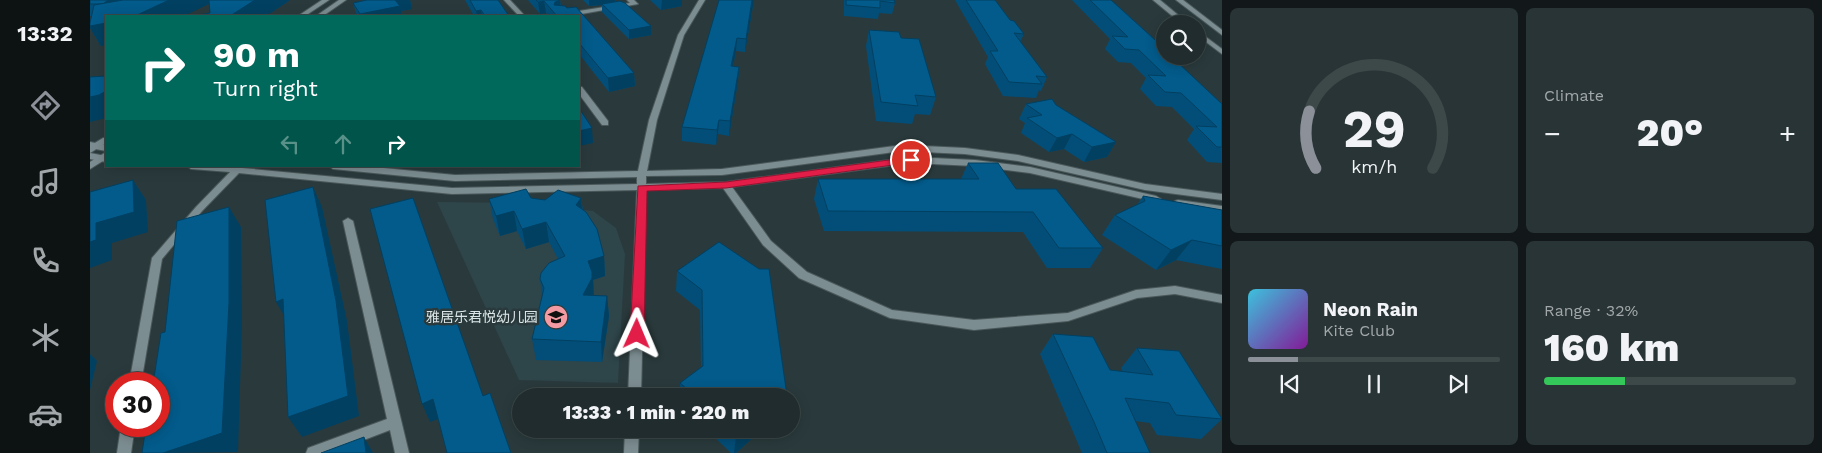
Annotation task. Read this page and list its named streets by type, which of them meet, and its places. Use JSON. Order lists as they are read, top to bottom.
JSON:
{
  "places": {
    "school or university": ["雅居乐君悦幼儿园"]
  },
  "page": {
    "tabs": "13:32",
    "tile": [
      "Climate",
      ["Range · 32%", "160 km"]
    ],
    "turn": ["90 m", "Turn right"],
    "heat": ["−", "20°", "+"],
    "song": ["Neon Rain", "Kite Club"],
    "limit": "30",
    "trip": "13:33 · 1 min · 220 m",
    "gauge": ["29", "km/h"]
  }
}
